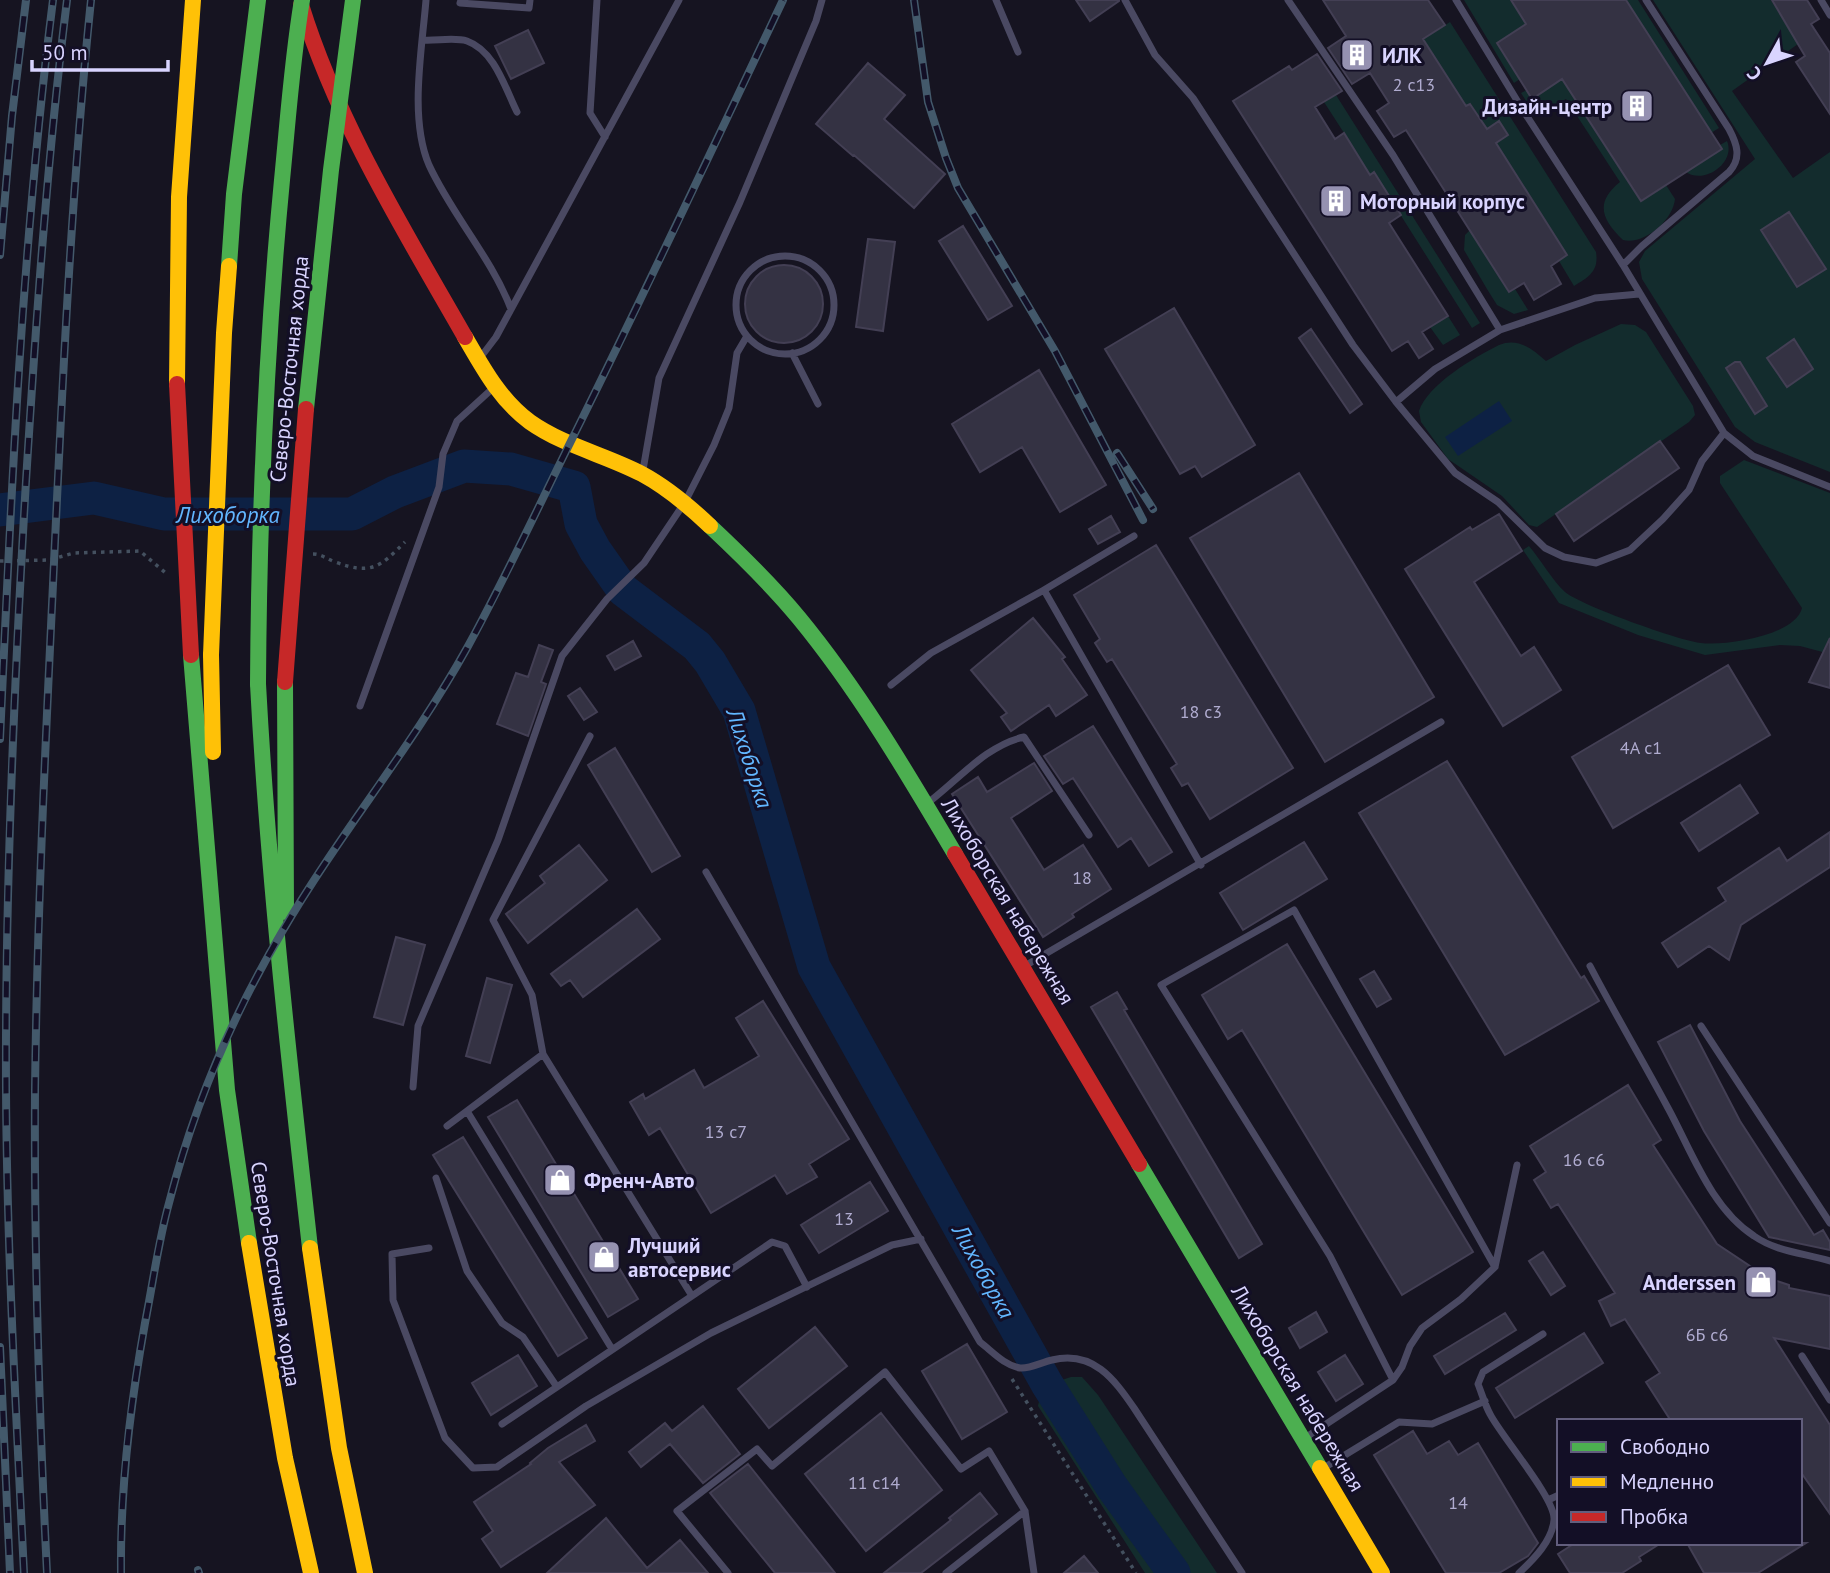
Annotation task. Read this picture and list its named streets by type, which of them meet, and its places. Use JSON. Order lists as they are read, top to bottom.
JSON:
{
  "streets": {
    "main road": ["Северо-Восточная хорда", "Лихоборская набережная"]
  },
  "crossings": [
    ["Северо-Восточная хорда", "Лихоборская набережная"]
  ],
  "water": ["Лихоборка"],
  "places": {
    "building": ["ИЛК", "Дизайн-центр", "Моторный корпус"],
    "shop": ["Френч-Авто", "Лучший автосервис", "Anderssen"]
  },
  "house_numbers": [
    "2 с13",
    "18 с3",
    "4А с1",
    "18",
    "13 с7",
    "16 с6",
    "13",
    "6Б с6",
    "11 с14",
    "14"
  ],
  "legend": ["Свободно", "Медленно", "Пробка"],
  "scale_bar": "50 m",
  "north": "bottom left"
}
